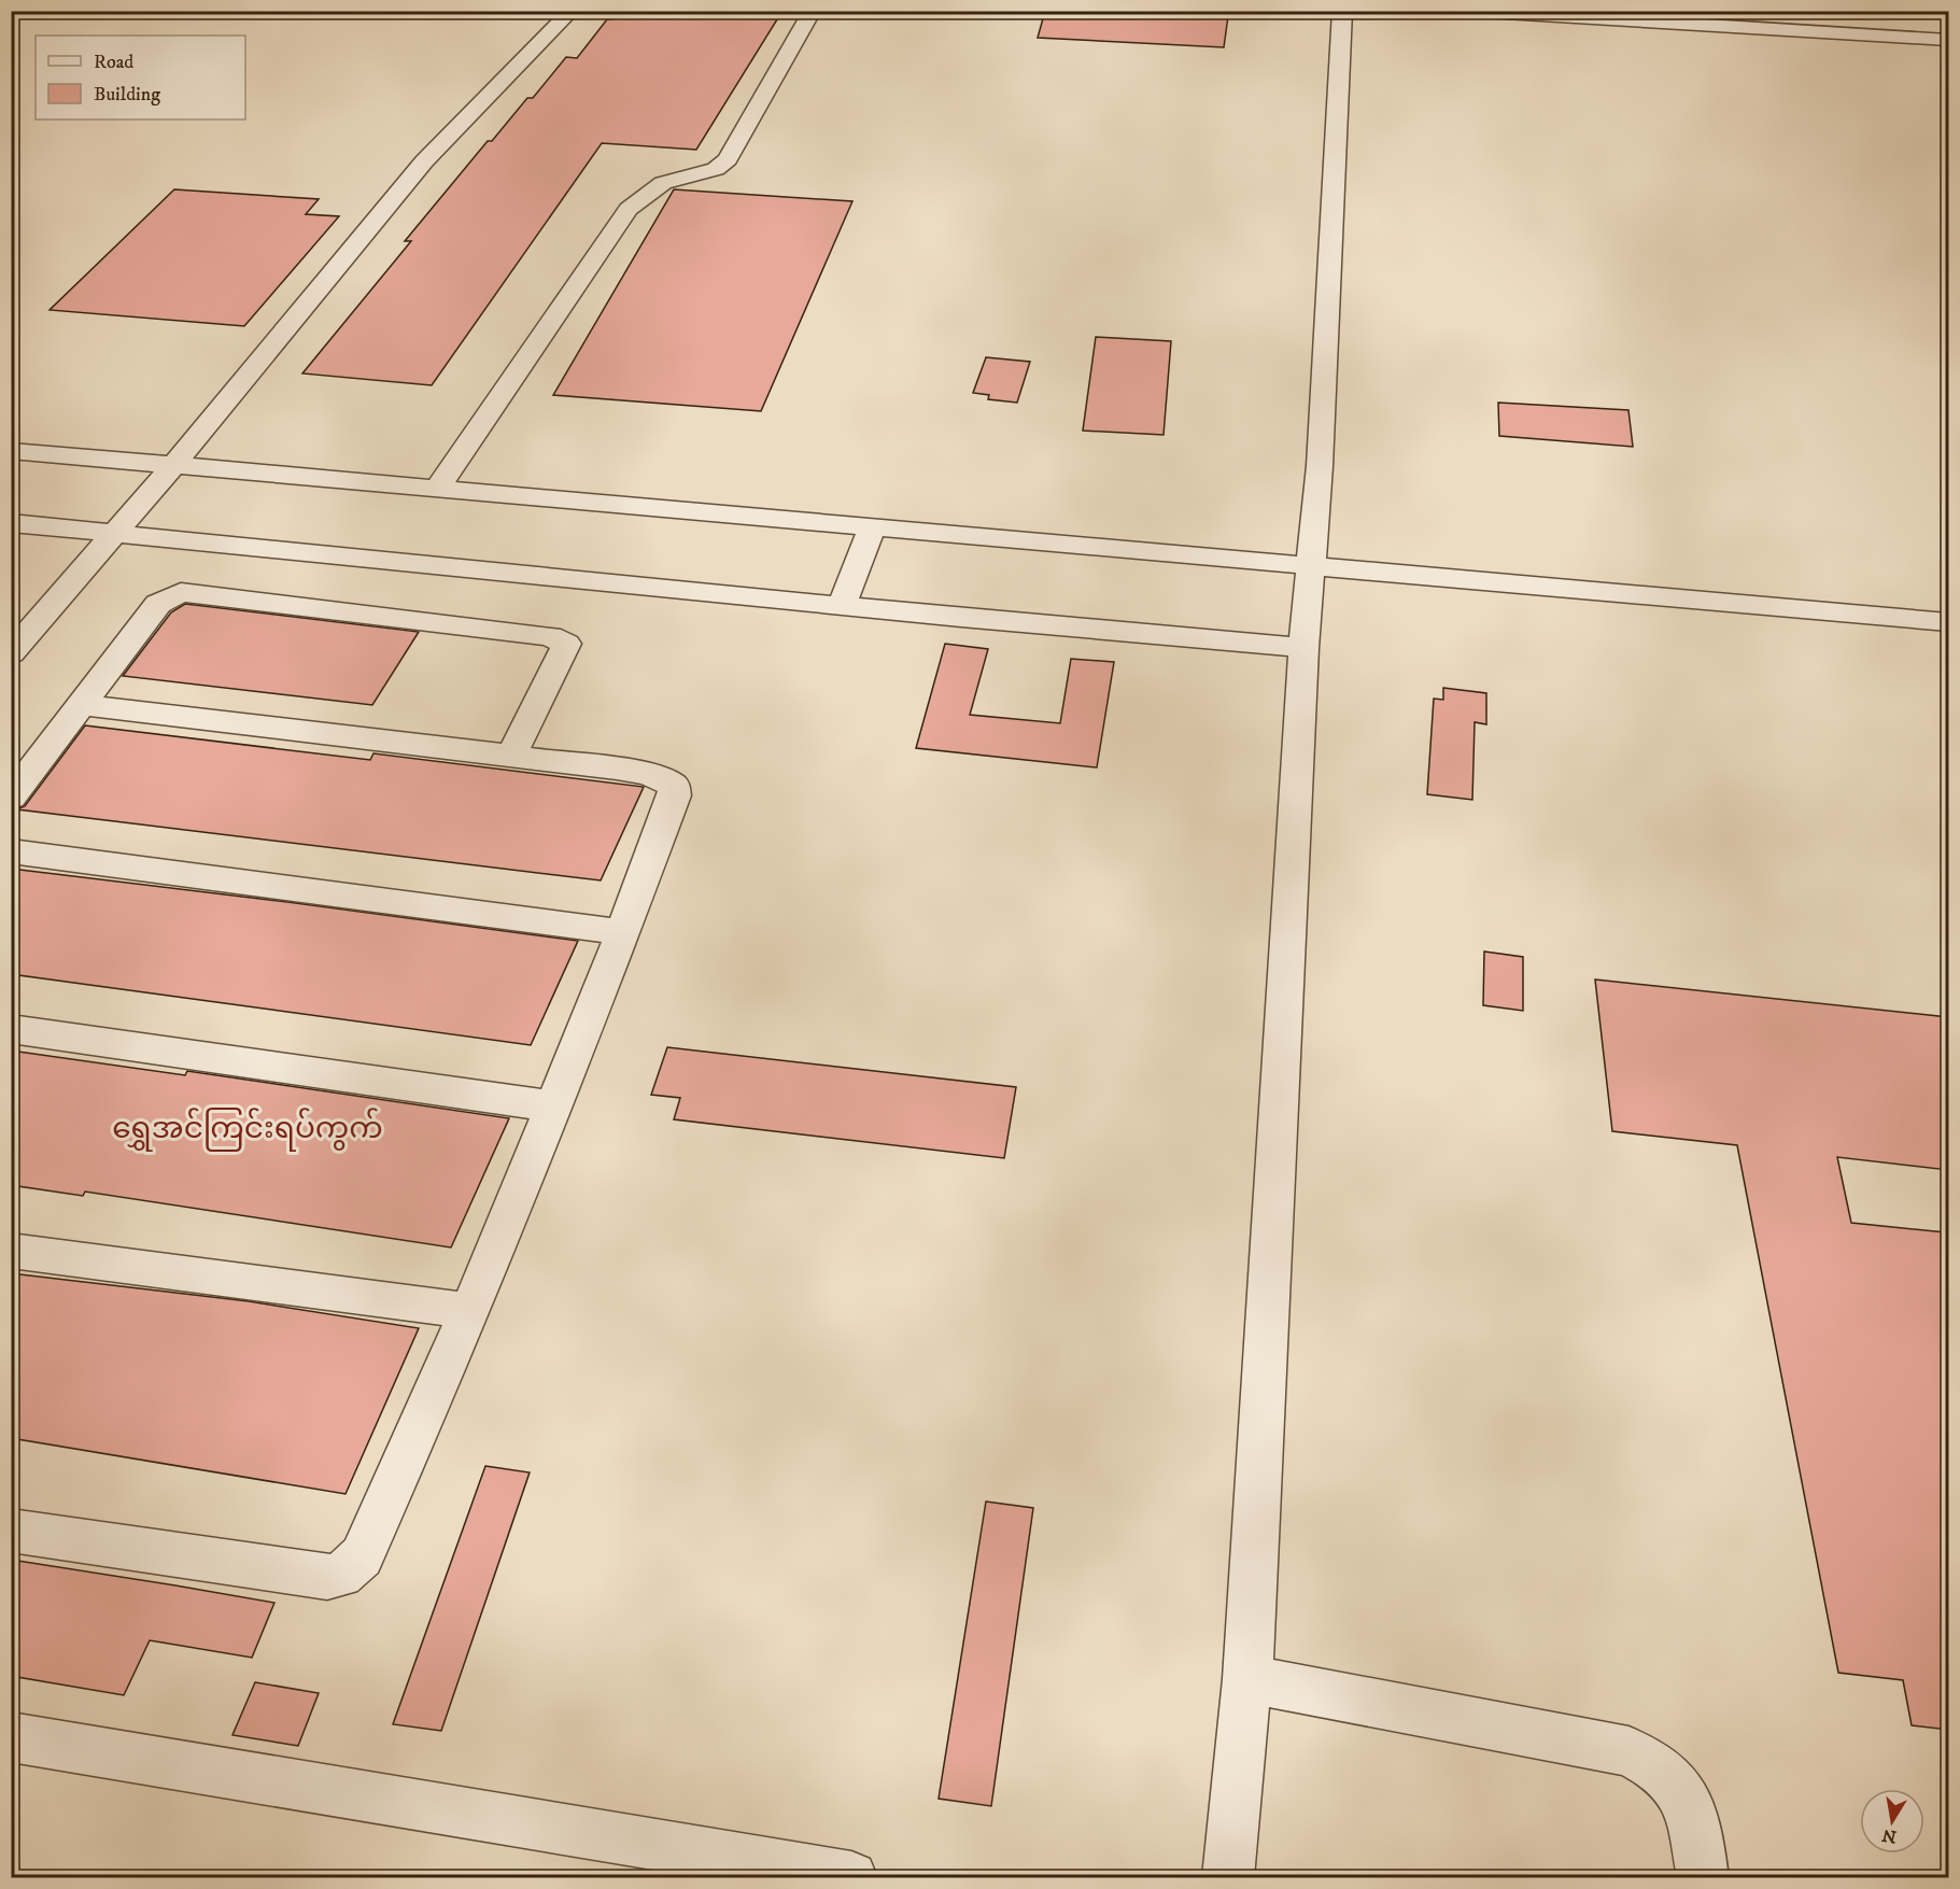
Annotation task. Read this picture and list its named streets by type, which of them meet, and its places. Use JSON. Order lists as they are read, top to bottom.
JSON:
{
  "districts": ["ရွှေအင်ကြင်းရပ်ကွက်"],
  "legend": ["Road", "Building"],
  "north": "bottom"
}
